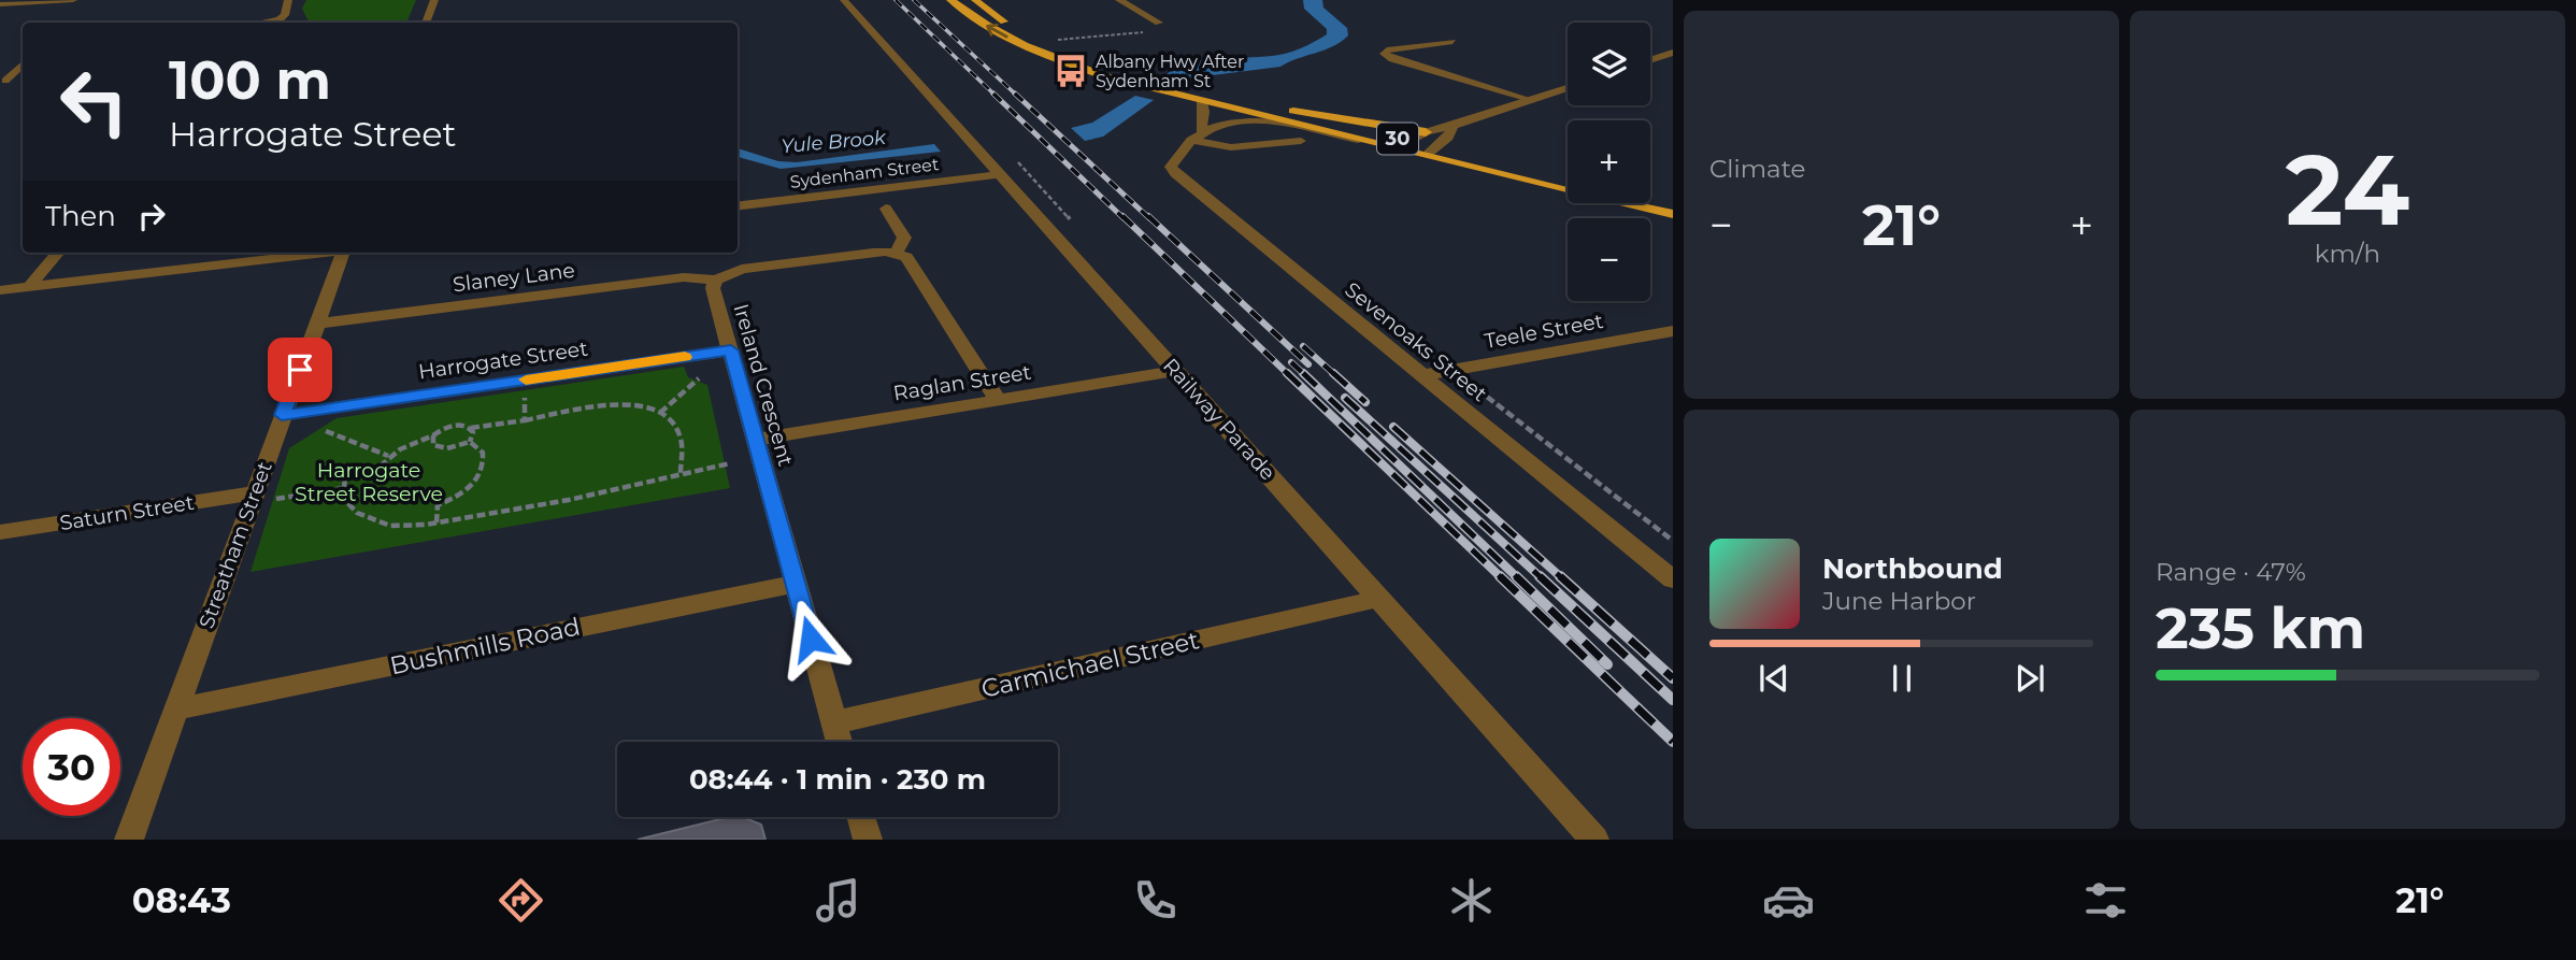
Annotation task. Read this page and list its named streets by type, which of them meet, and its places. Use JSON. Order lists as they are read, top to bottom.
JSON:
{
  "streets": {
    "highway": ["30"],
    "street": [
      "Sydenham Street",
      "Slaney Lane",
      "Teele Street",
      "Sevenoaks Street",
      "Harrogate Street",
      "Raglan Street",
      "Ireland Crescent",
      "Railway Parade",
      "Saturn Street",
      "Streatham Street",
      "Bushmills Road",
      "Carmichael Street"
    ]
  },
  "crossings": [
    ["30", "Sevenoaks Street"],
    ["Sydenham Street", "Railway Parade"],
    ["Slaney Lane", "Ireland Crescent"],
    ["Slaney Lane", "Streatham Street"],
    ["Teele Street", "Sevenoaks Street"],
    ["Harrogate Street", "Ireland Crescent"],
    ["Harrogate Street", "Streatham Street"],
    ["Raglan Street", "Ireland Crescent"],
    ["Raglan Street", "Railway Parade"],
    ["Ireland Crescent", "Bushmills Road"],
    ["Ireland Crescent", "Carmichael Street"],
    ["Railway Parade", "Carmichael Street"],
    ["Saturn Street", "Streatham Street"],
    ["Streatham Street", "Bushmills Road"]
  ],
  "water": ["Yule Brook"],
  "parks": ["Harrogate Street Reserve"],
  "places": {
    "bus stop": ["Albany Hwy After Sydenham St"]
  },
  "page": {
    "tile": [
      "Climate",
      ["24", "km/h"],
      ["Range · 47%", "235 km"]
    ],
    "map_buttons": ["+", "−"],
    "turn": ["100 m", "Harrogate Street"],
    "then": "Then",
    "heat": ["−", "21°", "+"],
    "song": ["Northbound", "June Harbor"],
    "limit": "30",
    "trip": "08:44 · 1 min · 230 m",
    "tabs": ["08:43", "21°"]
  }
}
